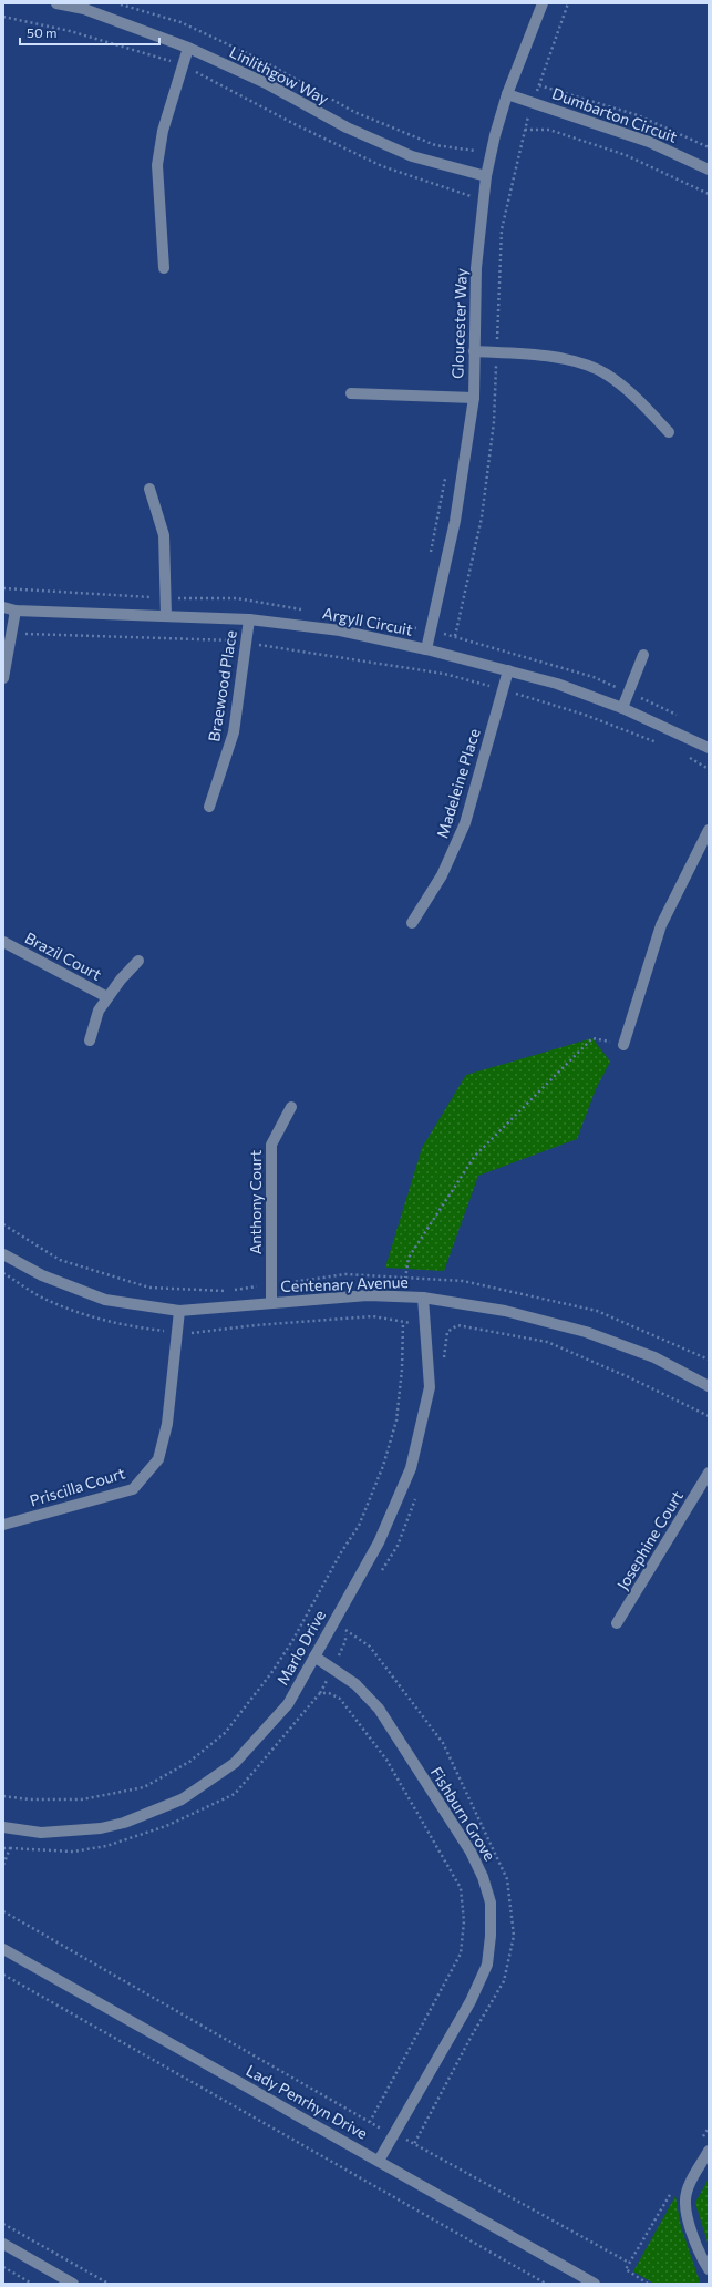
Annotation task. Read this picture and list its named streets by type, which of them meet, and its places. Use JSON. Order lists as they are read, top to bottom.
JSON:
{
  "streets": {
    "street": [
      "Linlithgow Way",
      "Dumbarton Circuit",
      "Gloucester Way",
      "Argyll Circuit",
      "Braewood Place",
      "Madeleine Place",
      "Brazil Court",
      "Anthony Court",
      "Centenary Avenue",
      "Priscilla Court",
      "Josephine Court",
      "Marlo Drive",
      "Fishburn Grove",
      "Lady Penrhyn Drive"
    ]
  },
  "crossings": [
    ["Linlithgow Way", "Gloucester Way"],
    ["Dumbarton Circuit", "Gloucester Way"],
    ["Gloucester Way", "Argyll Circuit"],
    ["Argyll Circuit", "Braewood Place"],
    ["Argyll Circuit", "Madeleine Place"],
    ["Anthony Court", "Centenary Avenue"],
    ["Centenary Avenue", "Priscilla Court"],
    ["Centenary Avenue", "Marlo Drive"],
    ["Marlo Drive", "Fishburn Grove"],
    ["Fishburn Grove", "Lady Penrhyn Drive"]
  ],
  "scale_bar": "50 m"
}
